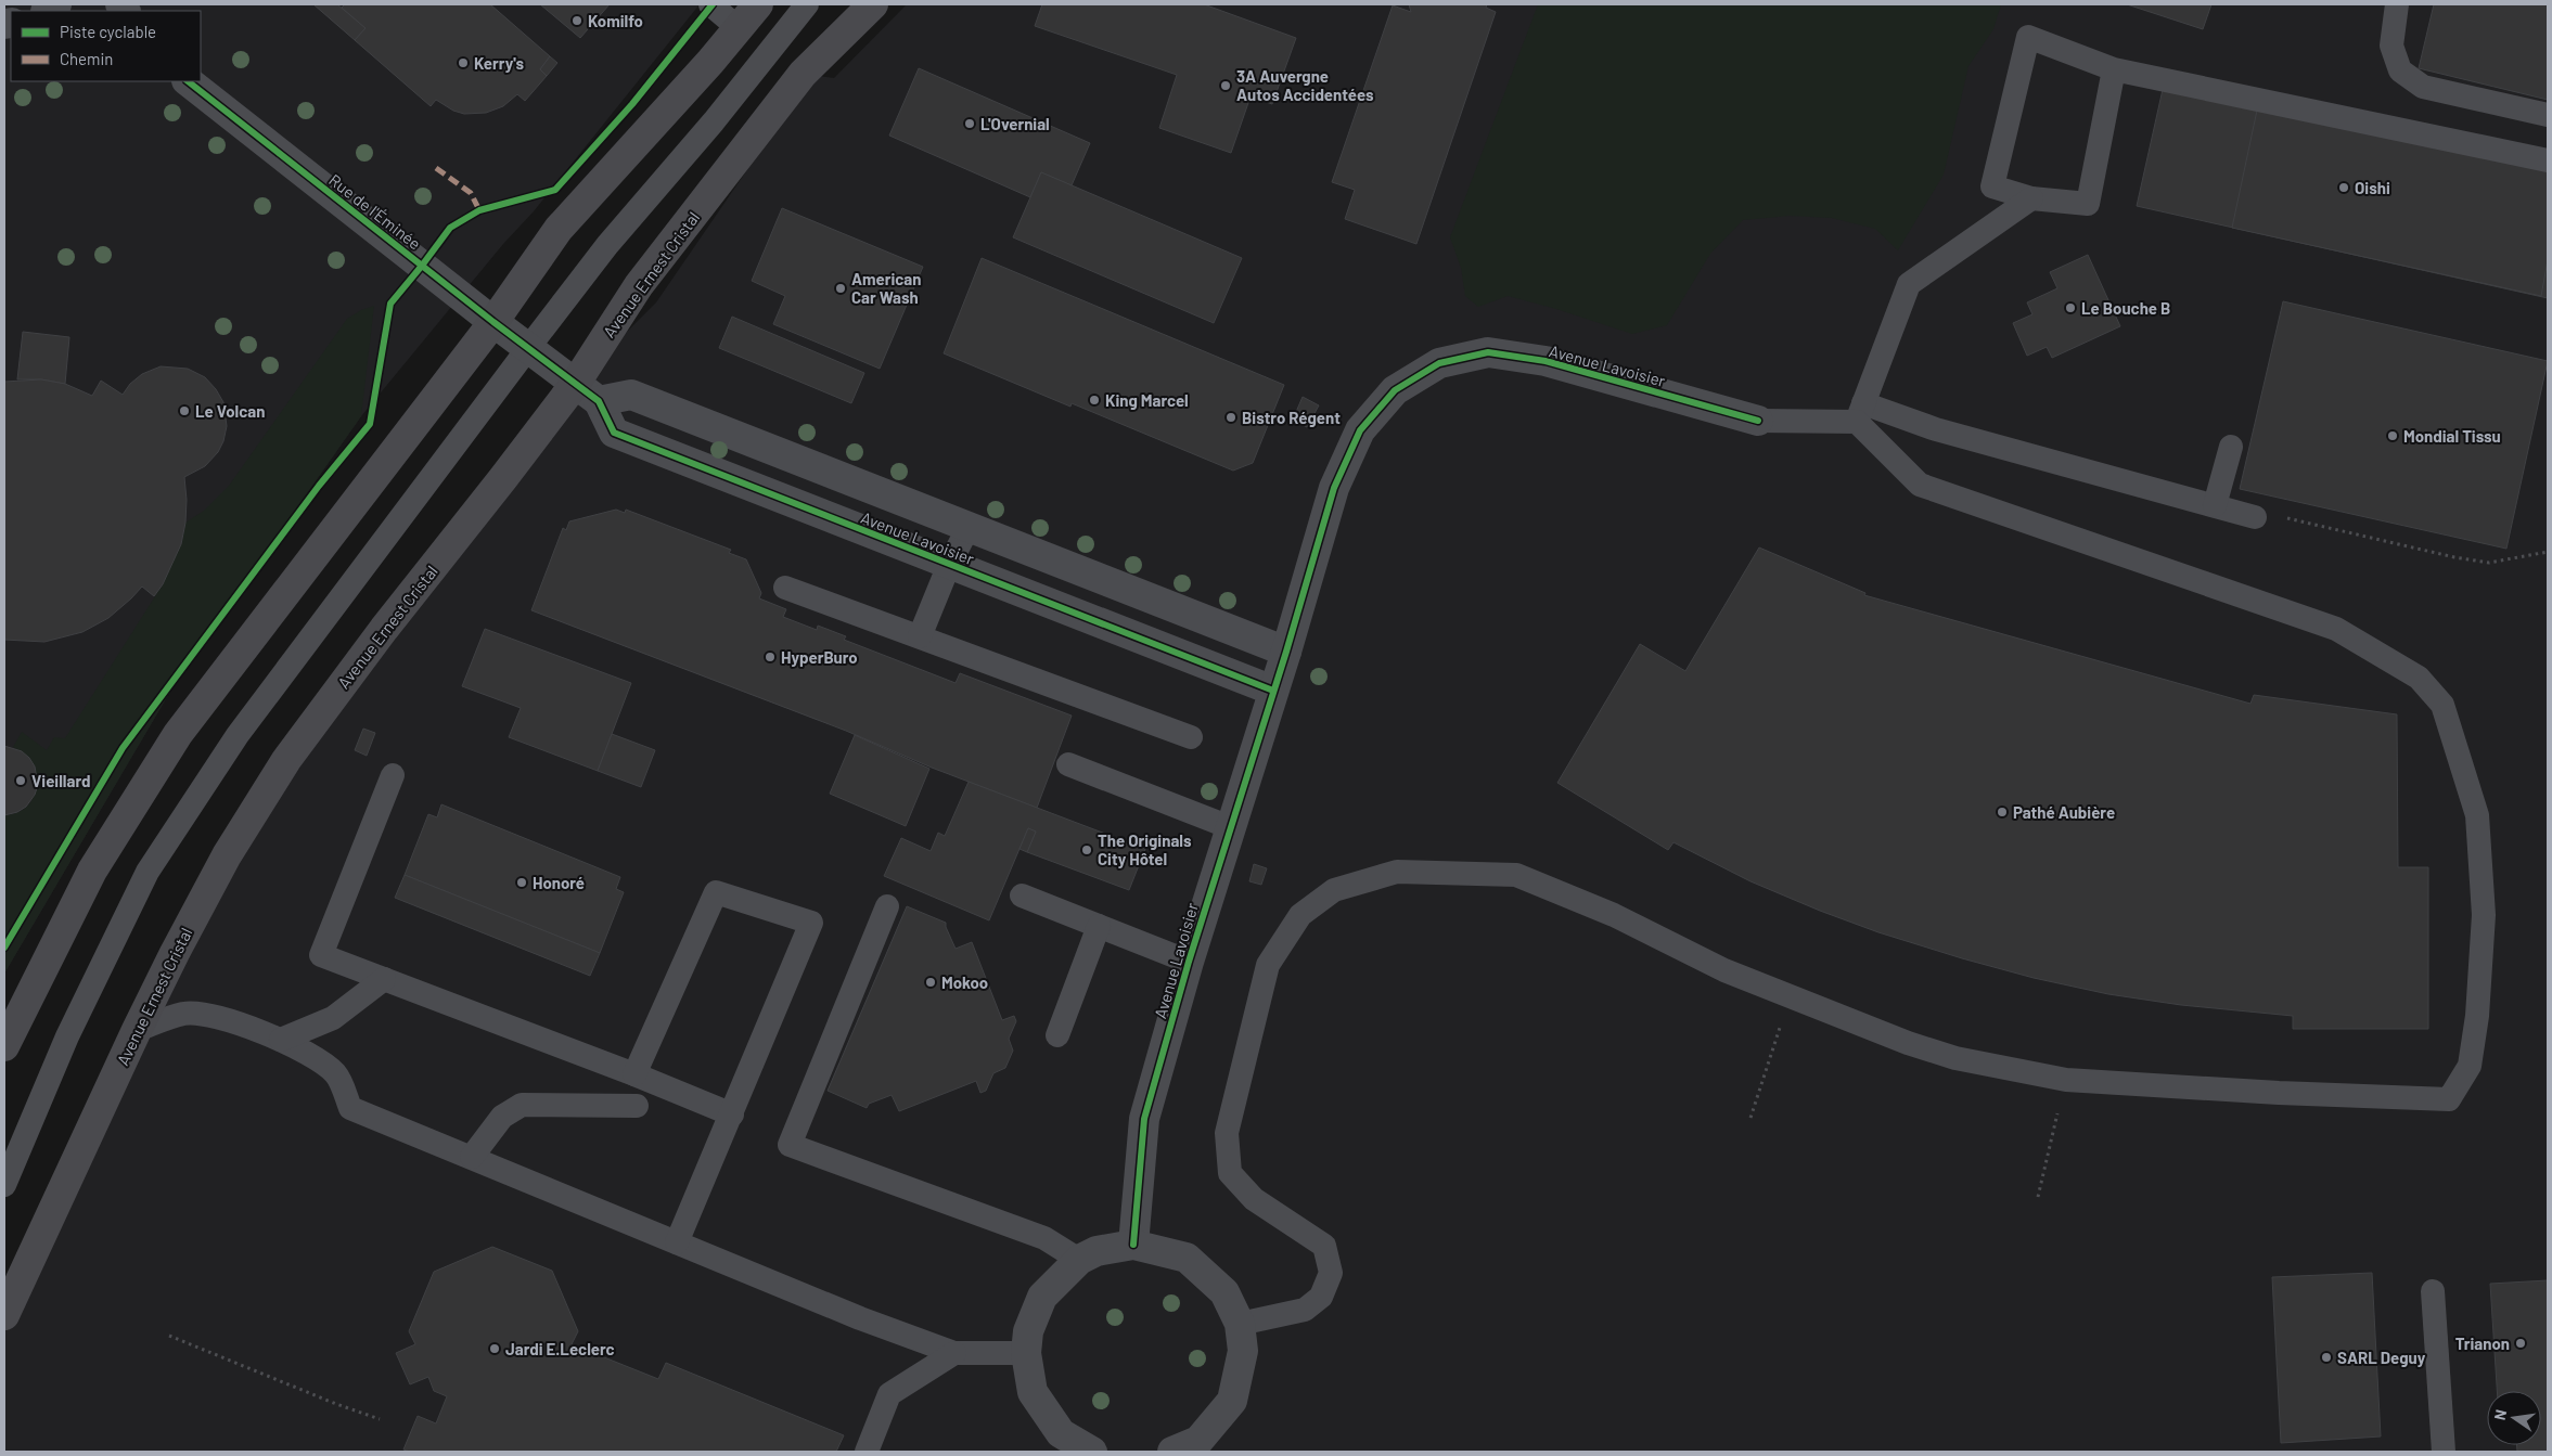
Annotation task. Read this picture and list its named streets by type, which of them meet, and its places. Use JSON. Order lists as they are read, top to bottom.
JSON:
{
  "streets": {
    "main road": ["Avenue Ernest Cristal"],
    "street": ["Rue de l'Éminée", "Avenue Lavoisier"]
  },
  "crossings": [
    ["Rue de l'Éminée", "Avenue Ernest Cristal"],
    ["Rue de l'Éminée", "Avenue Lavoisier"],
    ["Avenue Ernest Cristal", "Avenue Lavoisier"]
  ],
  "places": [
    "Komilfo",
    "Kerry's",
    "3A Auvergne Autos Accidentées",
    "L'Overnial",
    "Oishi",
    "American Car Wash",
    "Le Bouche B",
    "King Marcel",
    "Le Volcan",
    "Bistro Régent",
    "Mondial Tissu",
    "HyperBuro",
    "Vieillard",
    "Pathé Aubière",
    "The Originals City Hôtel",
    "Honoré",
    "Mokoo",
    "Trianon",
    "Jardi E.Leclerc",
    "SARL Deguy"
  ],
  "legend": ["Piste cyclable", "Chemin"],
  "north": "left"
}
